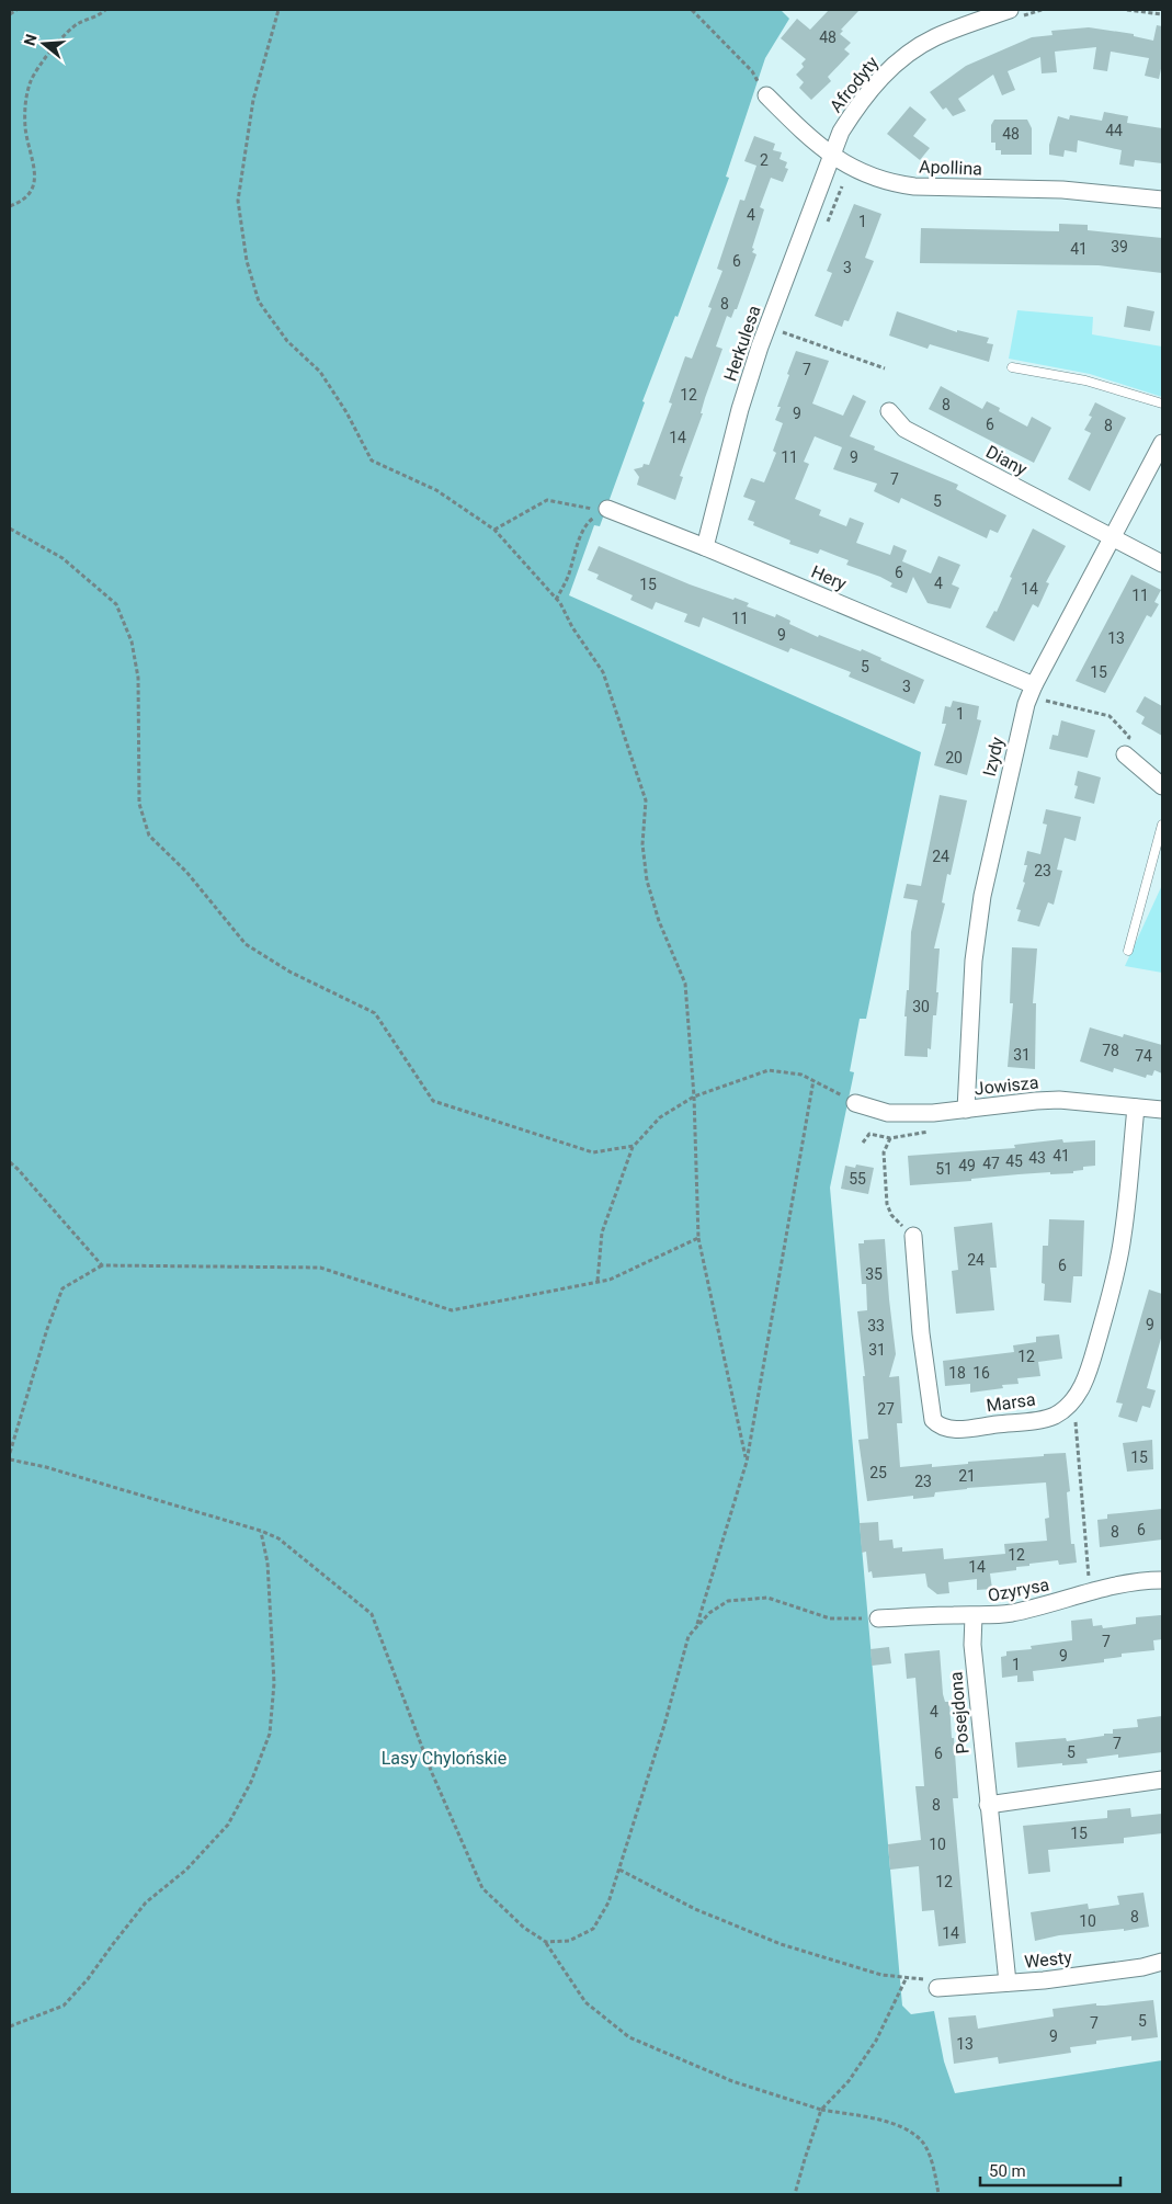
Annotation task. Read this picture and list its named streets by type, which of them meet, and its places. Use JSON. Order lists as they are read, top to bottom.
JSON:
{
  "streets": {
    "street": [
      "Afrodyty",
      "Apollina",
      "Herkulesa",
      "Diany",
      "Hery",
      "Izydy",
      "Jowisza",
      "Marsa",
      "Ozyrysa",
      "Posejdona",
      "Westy"
    ]
  },
  "crossings": [
    ["Afrodyty", "Apollina"],
    ["Afrodyty", "Herkulesa"],
    ["Apollina", "Herkulesa"],
    ["Herkulesa", "Hery"],
    ["Diany", "Izydy"],
    ["Hery", "Izydy"],
    ["Izydy", "Jowisza"],
    ["Jowisza", "Marsa"],
    ["Ozyrysa", "Posejdona"],
    ["Posejdona", "Westy"]
  ],
  "parks": ["Lasy Chylońskie"],
  "house_numbers": [
    "48",
    "44",
    "48",
    "2",
    "4",
    "1",
    "39",
    "41",
    "6",
    "3",
    "8",
    "7",
    "12",
    "8",
    "9",
    "6",
    "8",
    "14",
    "11",
    "9",
    "7",
    "5",
    "6",
    "4",
    "15",
    "14",
    "11",
    "11",
    "9",
    "13",
    "5",
    "15",
    "3",
    "1",
    "20",
    "24",
    "23",
    "30",
    "78",
    "31",
    "74",
    "41",
    "43",
    "45",
    "47",
    "49",
    "51",
    "55",
    "24",
    "6",
    "35",
    "9",
    "33",
    "31",
    "12",
    "18",
    "16",
    "27",
    "15",
    "25",
    "21",
    "23",
    "6",
    "8",
    "12",
    "14",
    "7",
    "9",
    "1",
    "4",
    "7",
    "5",
    "6",
    "8",
    "15",
    "10",
    "12",
    "8",
    "10",
    "14",
    "5",
    "7",
    "9",
    "13"
  ],
  "scale_bar": "50 m",
  "north": "left"
}
